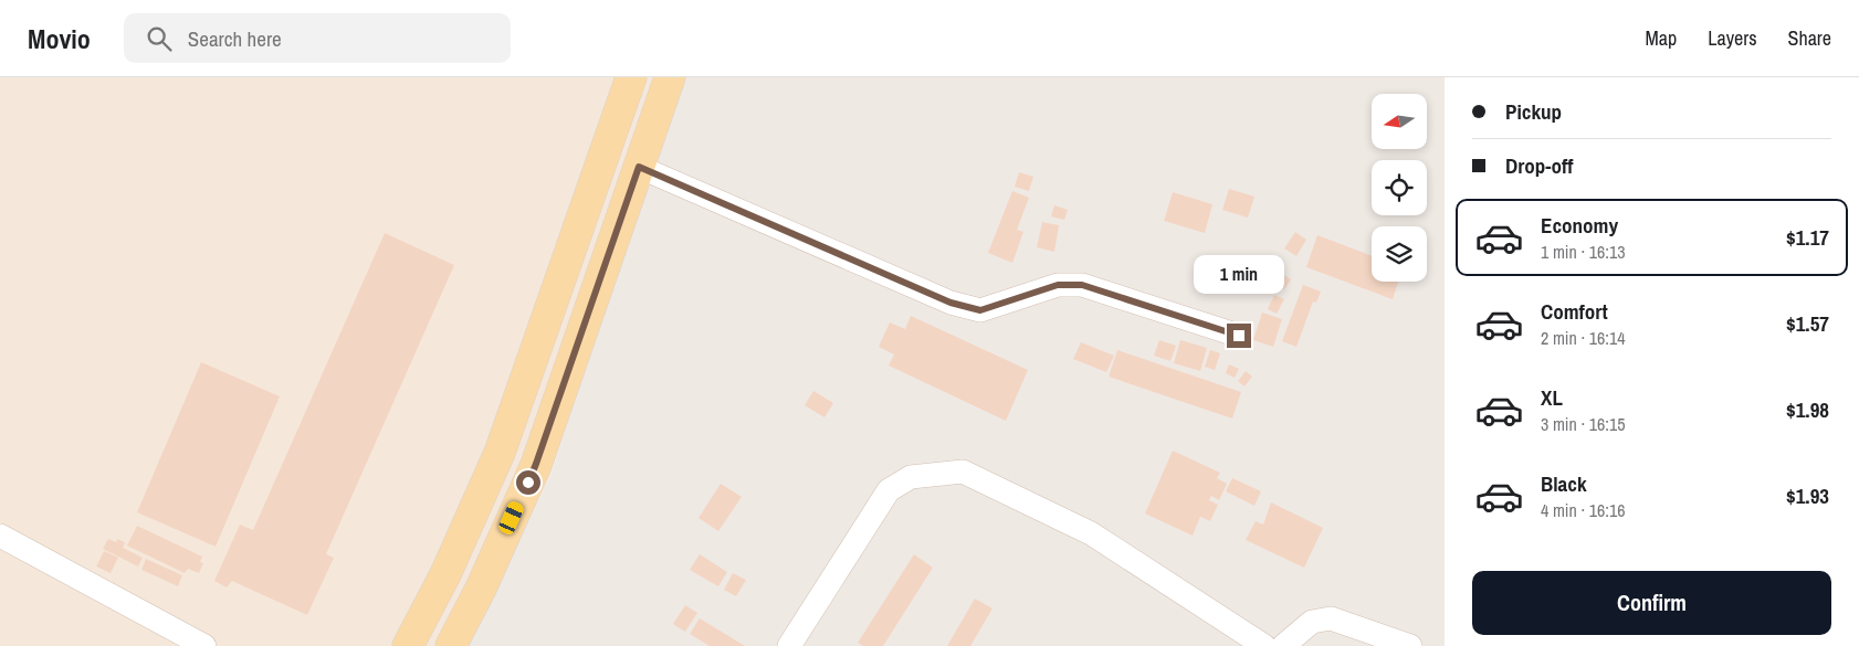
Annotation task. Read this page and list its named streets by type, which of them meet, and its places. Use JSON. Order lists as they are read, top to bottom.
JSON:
{
  "north": "left",
  "page": {
    "header": "Movio",
    "search": "Search here",
    "nav": ["Map", "Layers", "Share"],
    "banner": ["Pickup", "Drop-off"],
    "list": [
      {
        "name": "Economy",
        "note": "1 min · 16:13",
        "value": "$1.17"
      },
      {
        "name": "Comfort",
        "note": "2 min · 16:14",
        "value": "$1.57"
      },
      {
        "name": "XL",
        "note": "3 min · 16:15",
        "value": "$1.98"
      },
      {
        "name": "Black",
        "note": "4 min · 16:16",
        "value": "$1.93"
      }
    ],
    "bubble": "1 min",
    "buttons": "Confirm"
  }
}
